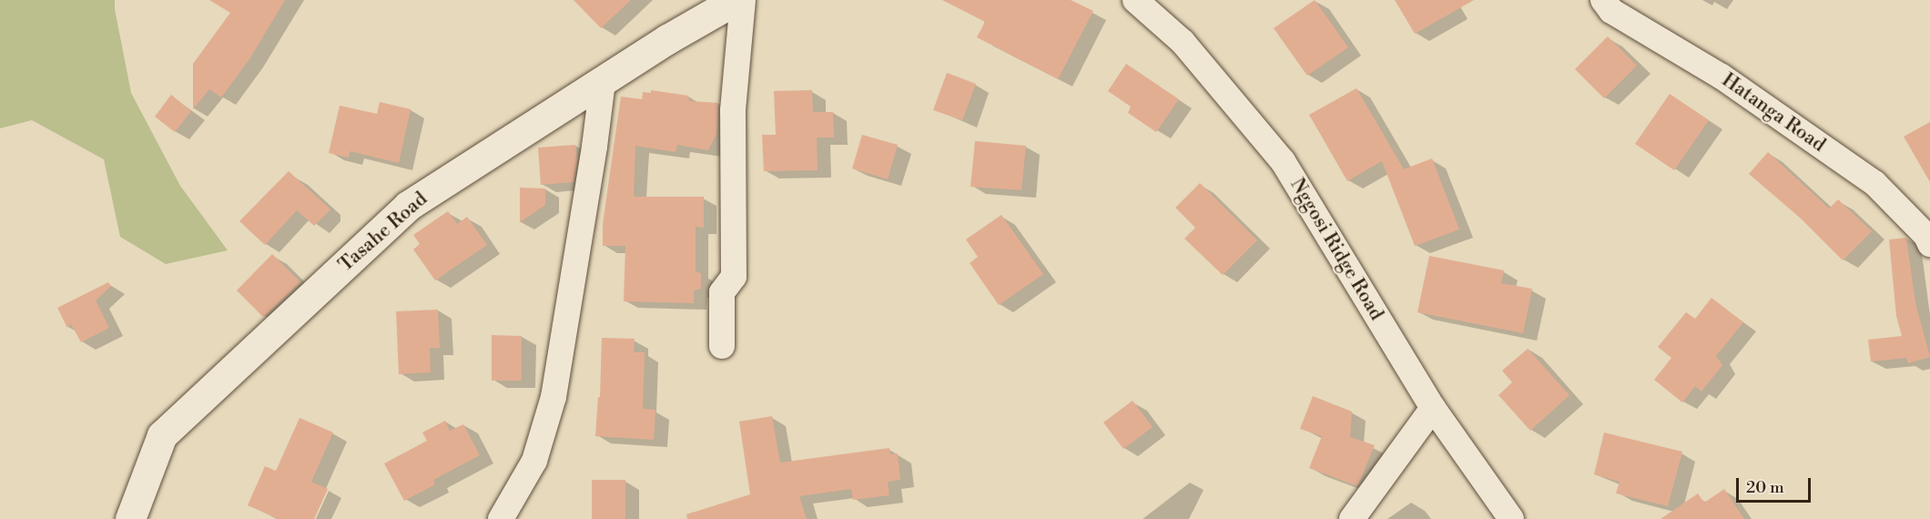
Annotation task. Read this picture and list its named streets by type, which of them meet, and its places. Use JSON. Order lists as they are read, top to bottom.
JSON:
{
  "streets": {
    "street": ["Hatanga Road", "Tasahe Road", "Nggosi Ridge Road"]
  },
  "scale_bar": "20 m"
}
